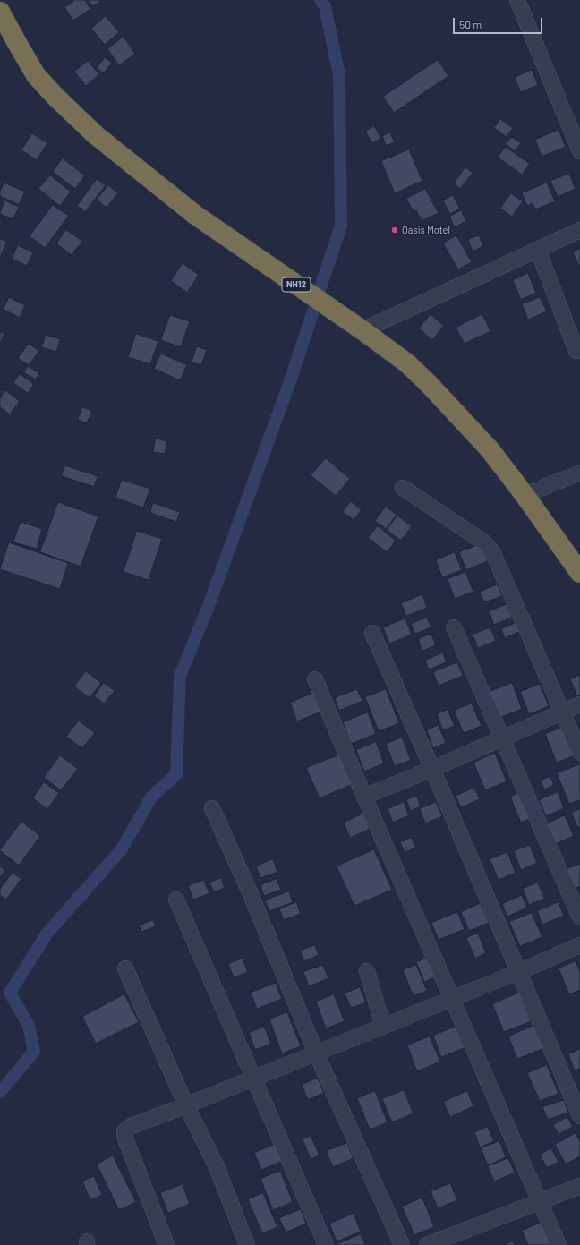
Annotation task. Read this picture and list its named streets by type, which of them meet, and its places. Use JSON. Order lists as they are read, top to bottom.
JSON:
{
  "streets": {
    "highway": ["NH12"]
  },
  "places": ["Oasis Motel"],
  "scale_bar": "50 m"
}
